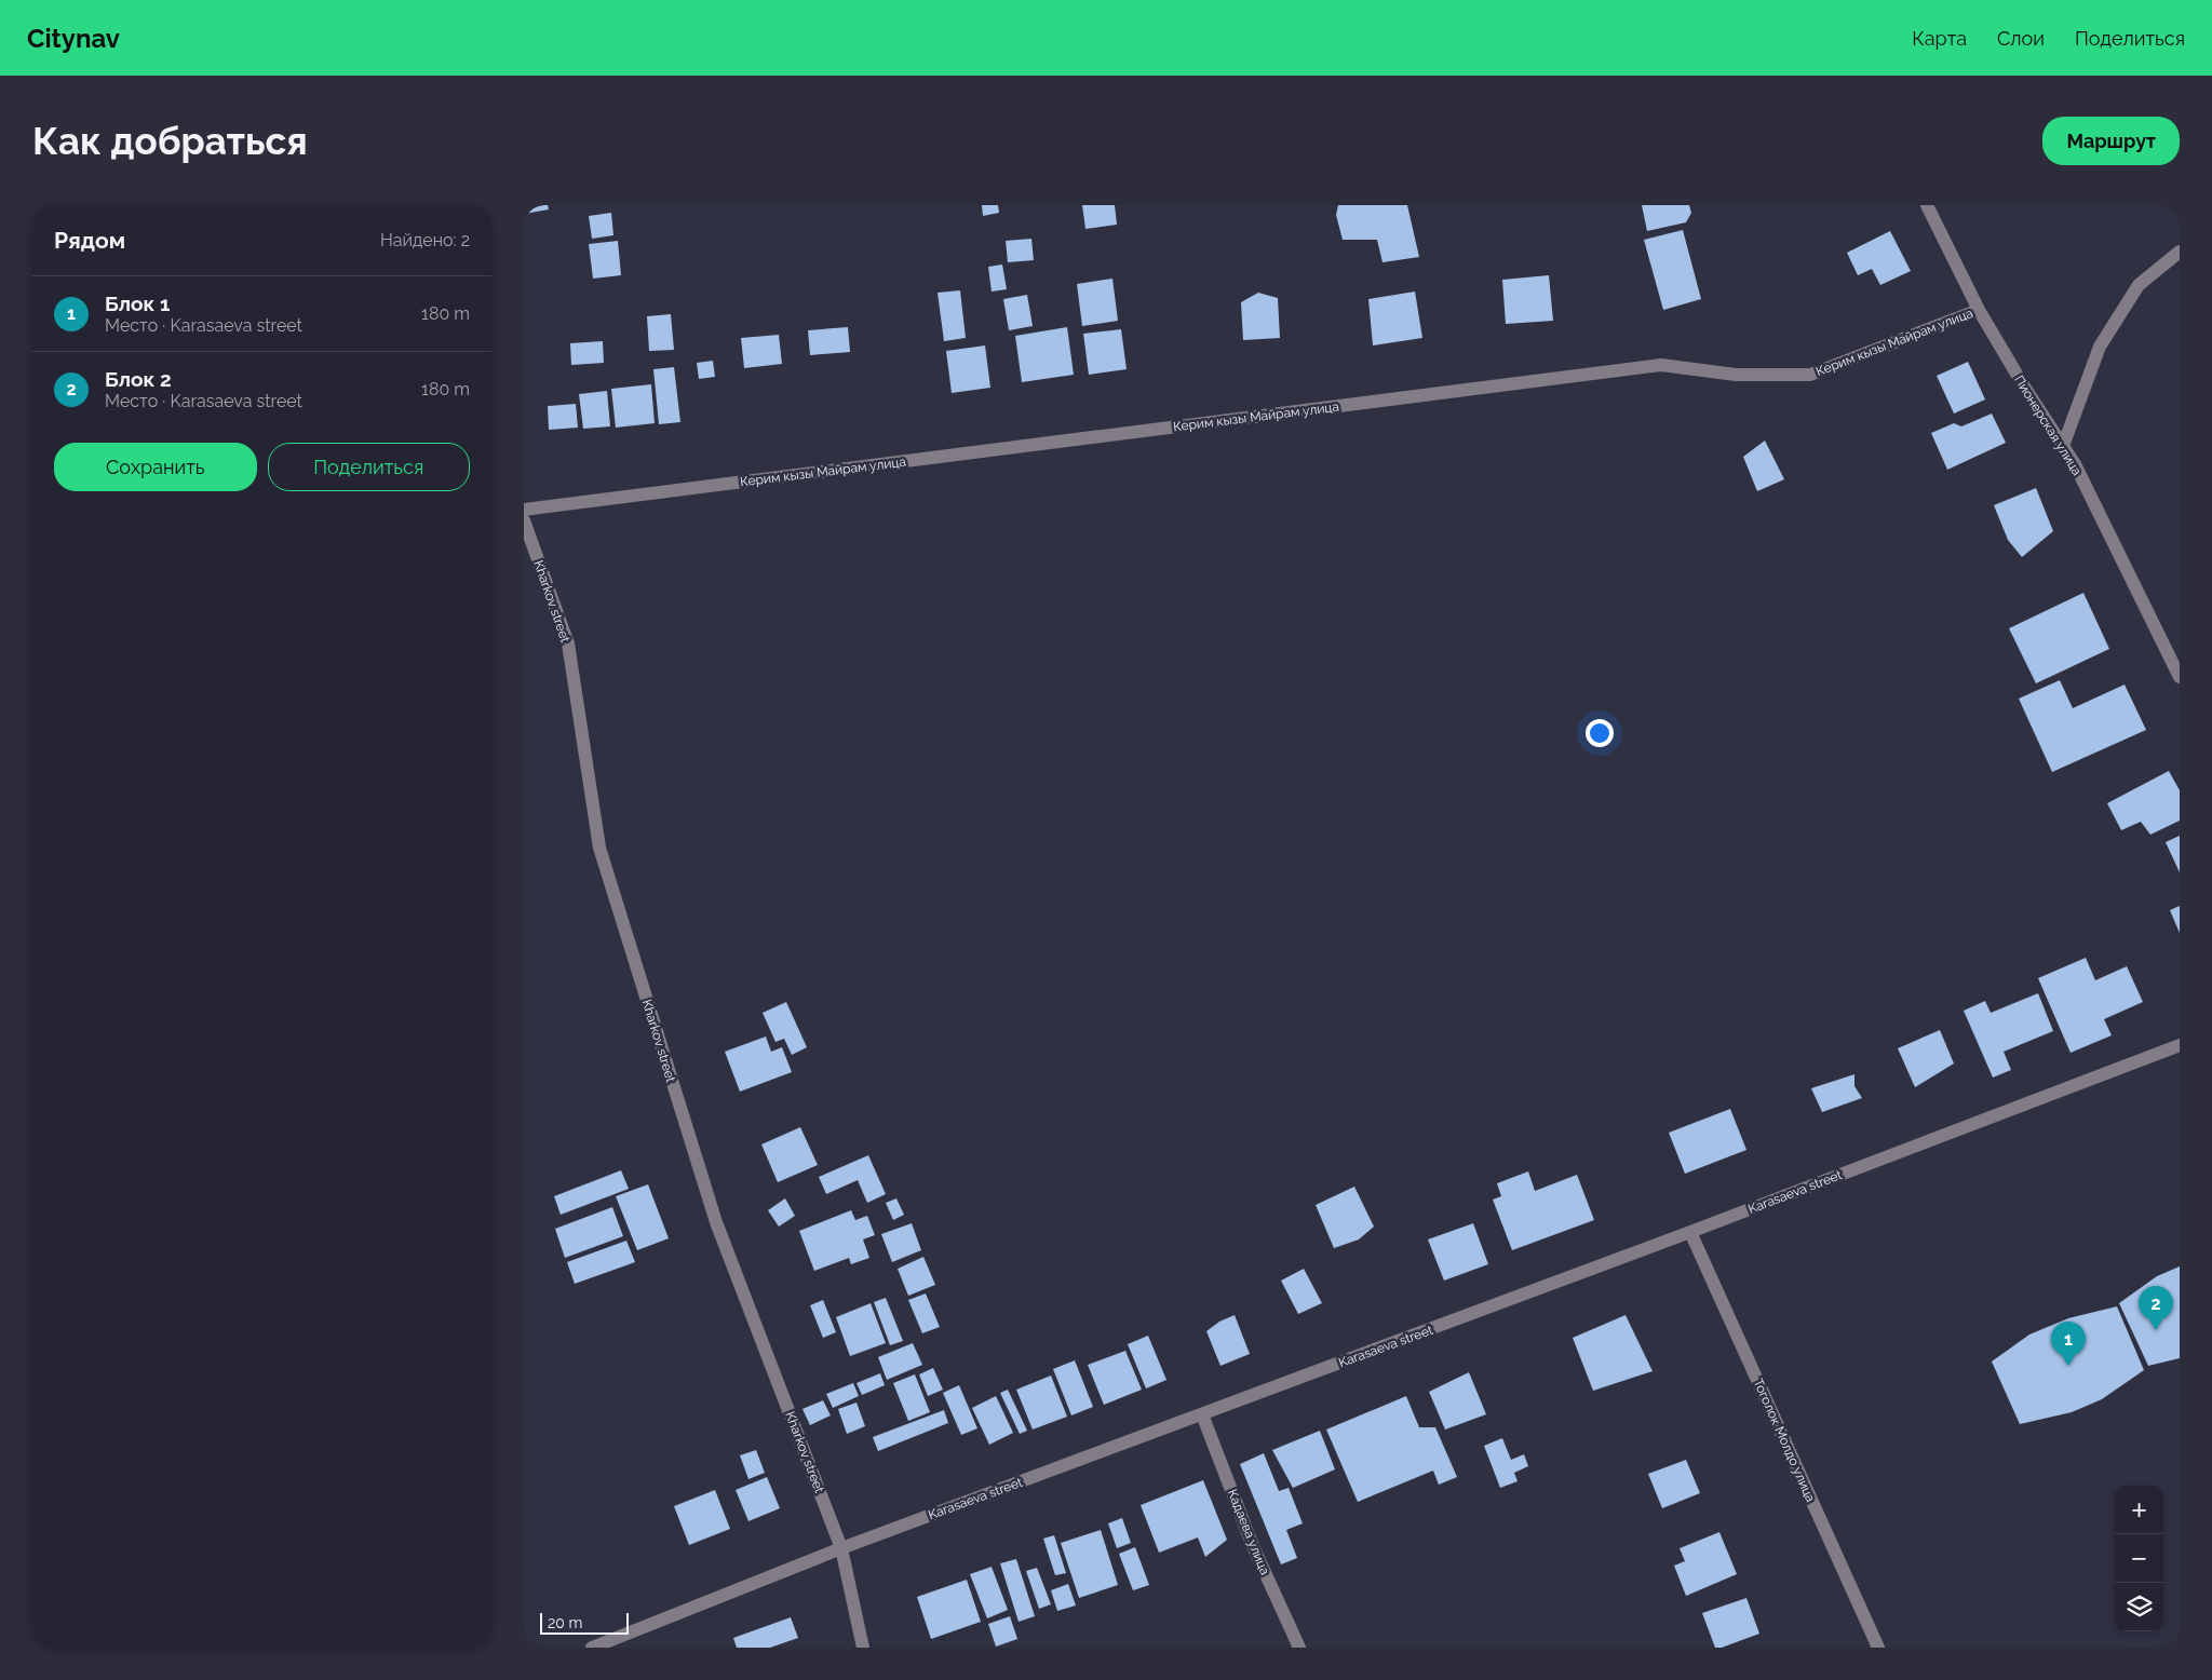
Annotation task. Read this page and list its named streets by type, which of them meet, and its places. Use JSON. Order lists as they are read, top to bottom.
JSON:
{
  "streets": {
    "street": [
      "Керим кызы Майрам улица",
      "Пионерская улица",
      "Kharkov street",
      "Karasaeva street",
      "Тоголок Молдо улица",
      "Кадаева улица"
    ]
  },
  "crossings": [
    ["Керим кызы Майрам улица", "Пионерская улица"],
    ["Kharkov street", "Karasaeva street"],
    ["Karasaeva street", "Тоголок Молдо улица"],
    ["Karasaeva street", "Кадаева улица"]
  ],
  "scale_bar": "20 m",
  "page": {
    "header": "Citynav",
    "nav": ["Карта", "Слои", "Поделиться"],
    "buttons": [
      "Маршрут",
      ["Сохранить", "Поделиться"]
    ],
    "title": "Как добраться",
    "heading": ["Рядом", "Найдено: 2"],
    "list": [
      {
        "mark": "1",
        "name": "Блок 1",
        "note": "Место · Karasaeva street",
        "value": "180 m"
      },
      {
        "mark": "2",
        "name": "Блок 2",
        "note": "Место · Karasaeva street",
        "value": "180 m"
      }
    ],
    "pins": ["2", "1"],
    "map_buttons": ["+", "−"],
    "scale": "20 m"
  }
}
